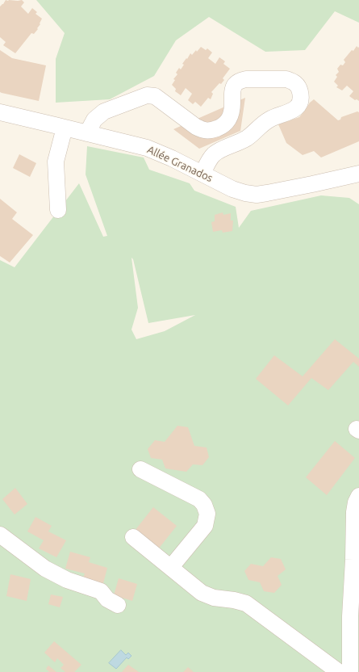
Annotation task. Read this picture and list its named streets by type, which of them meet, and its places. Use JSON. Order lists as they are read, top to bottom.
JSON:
{
  "streets": {
    "street": ["Allée Granados"]
  }
}
